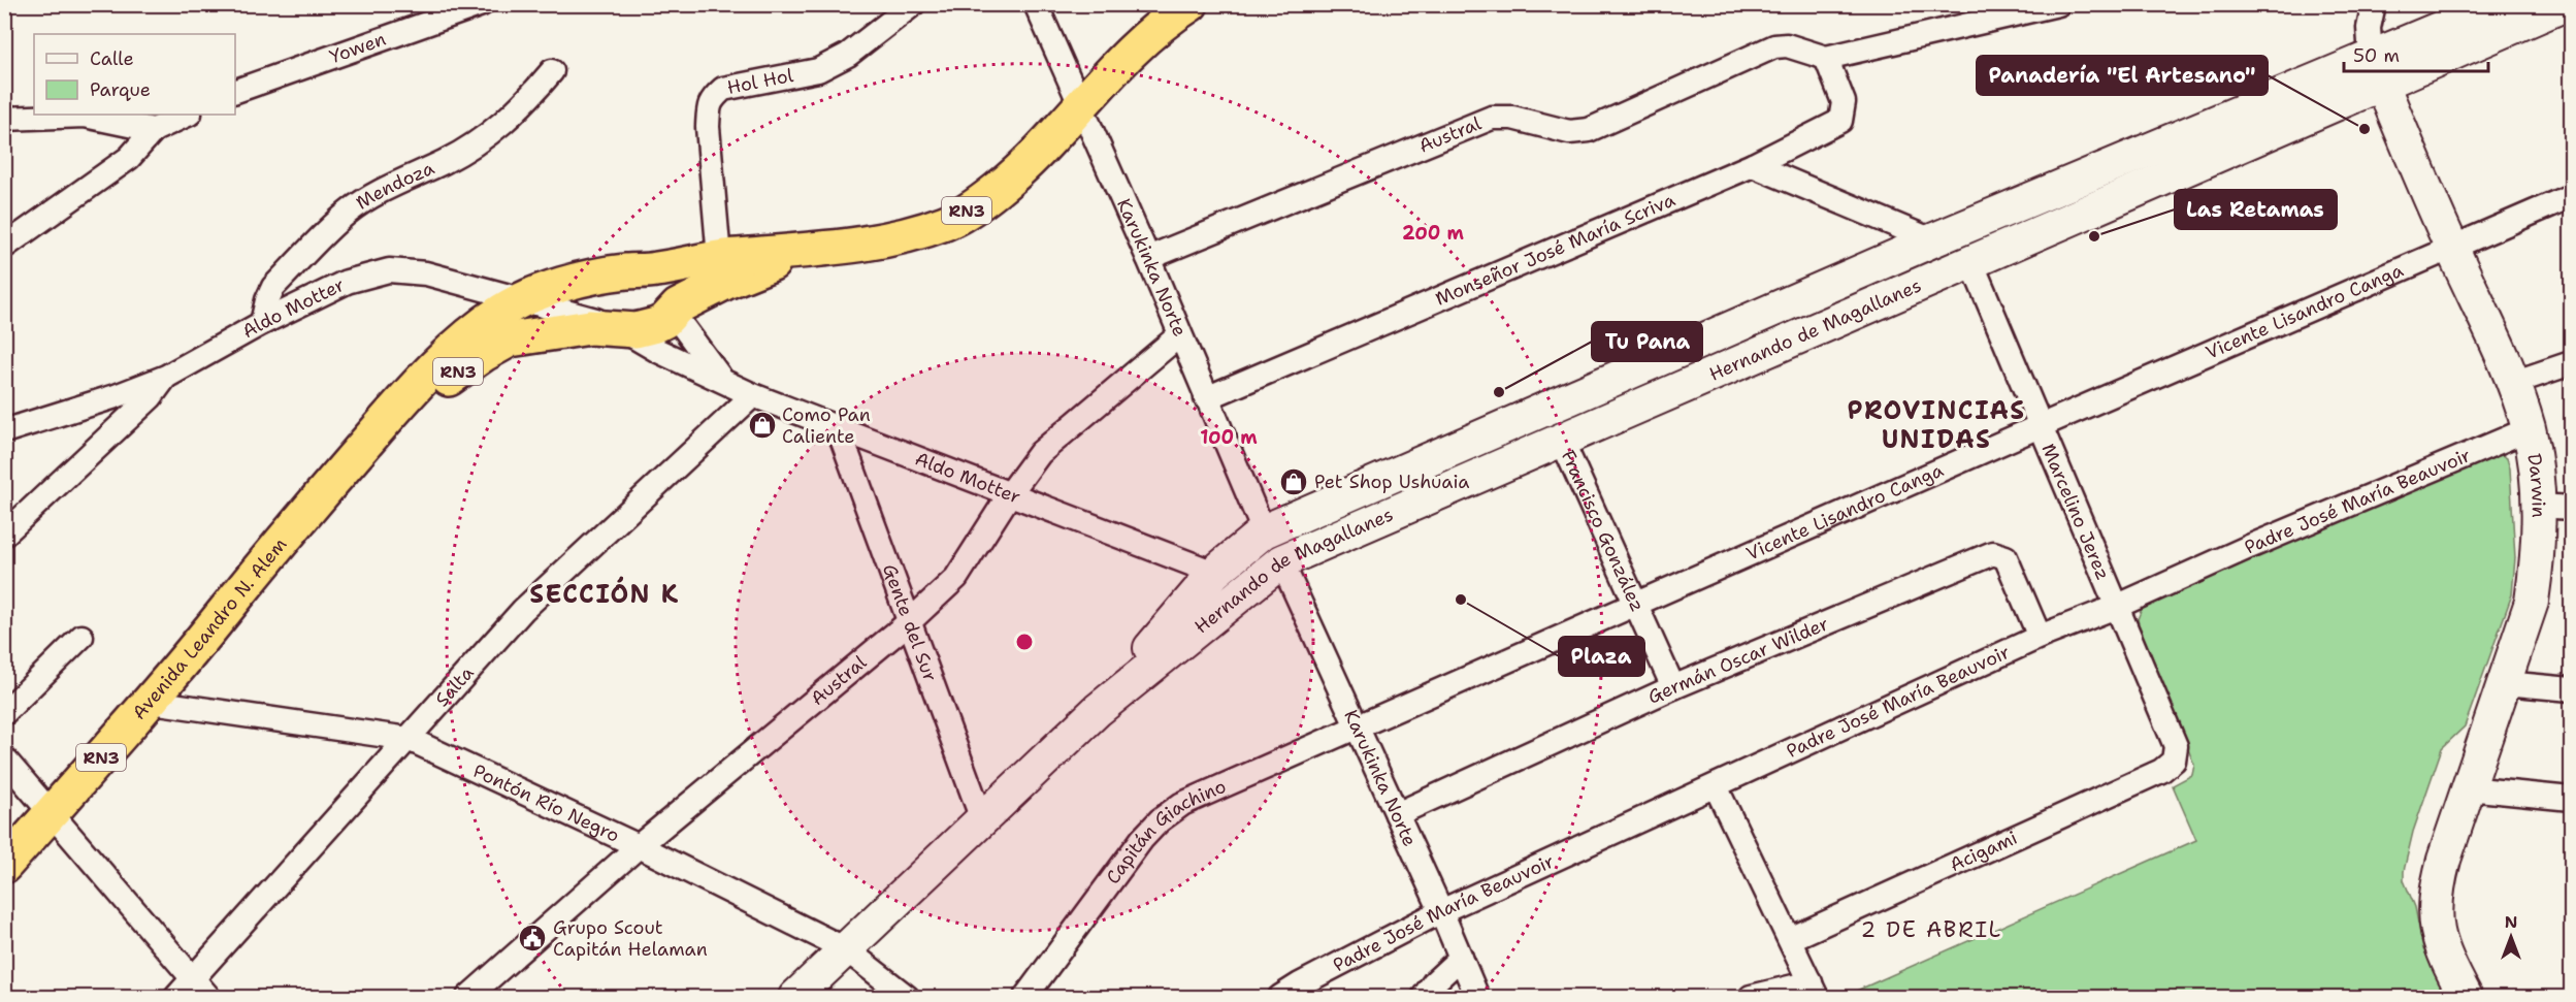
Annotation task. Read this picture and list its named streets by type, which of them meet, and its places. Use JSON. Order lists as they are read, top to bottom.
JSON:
{
  "streets": {
    "highway": ["RN3", "Avenida Leandro N. Alem"],
    "main road": ["Hernando de Magallanes", "Darwin"],
    "street": [
      "Yowen",
      "Hol Hol",
      "Austral",
      "Mendoza",
      "Monseñor José María Scriva",
      "Karukinka Norte",
      "Aldo Motter",
      "Vicente Lisandro Canga",
      "Padre José María Beauvoir",
      "Marcelino Jerez",
      "Francisco González",
      "Gente del Sur",
      "Germán Oscar Wilder",
      "Salta",
      "Pontón Río Negro",
      "Capitán Giachino",
      "Acigami"
    ]
  },
  "crossings": [
    ["Hol Hol", "Avenida Leandro N. Alem"],
    ["Austral", "Monseñor José María Scriva"],
    ["Austral", "Karukinka Norte"],
    ["Austral", "Aldo Motter"],
    ["Austral", "Gente del Sur"],
    ["Austral", "Pontón Río Negro"],
    ["Mendoza", "Aldo Motter"],
    ["Monseñor José María Scriva", "Karukinka Norte"],
    ["Karukinka Norte", "Vicente Lisandro Canga"],
    ["Karukinka Norte", "Hernando de Magallanes"],
    ["Karukinka Norte", "Padre José María Beauvoir"],
    ["Karukinka Norte", "Avenida Leandro N. Alem"],
    ["Karukinka Norte", "Germán Oscar Wilder"],
    ["Karukinka Norte", "Capitán Giachino"],
    ["Aldo Motter", "Hernando de Magallanes"],
    ["Aldo Motter", "Gente del Sur"],
    ["Aldo Motter", "Avenida Leandro N. Alem"],
    ["Aldo Motter", "Salta"],
    ["Vicente Lisandro Canga", "Darwin"],
    ["Vicente Lisandro Canga", "Marcelino Jerez"],
    ["Vicente Lisandro Canga", "Francisco González"],
    ["Vicente Lisandro Canga", "Capitán Giachino"],
    ["Hernando de Magallanes", "Darwin"],
    ["Hernando de Magallanes", "Marcelino Jerez"],
    ["Hernando de Magallanes", "Francisco González"],
    ["Hernando de Magallanes", "Gente del Sur"],
    ["Hernando de Magallanes", "Pontón Río Negro"],
    ["Darwin", "Padre José María Beauvoir"],
    ["Padre José María Beauvoir", "Marcelino Jerez"],
    ["Padre José María Beauvoir", "Germán Oscar Wilder"],
    ["Marcelino Jerez", "Acigami"],
    ["Francisco González", "Germán Oscar Wilder"],
    ["Avenida Leandro N. Alem", "Pontón Río Negro"],
    ["Salta", "Pontón Río Negro"]
  ],
  "districts": ["PROVINCIAS UNIDAS", "SECCIÓN K", "2 DE ABRIL"],
  "places": {
    "other": [
      "Panadería \"El Artesano\"",
      "Las Retamas",
      "Tu Pana",
      "Plaza"
    ],
    "shop": ["Como Pan Caliente", "Pet Shop Ushuaia"],
    "public building": ["Grupo Scout Capitán Helaman"]
  },
  "legend": ["Calle", "Parque"],
  "scale_bar": "50 m",
  "north": "top",
  "rings": ["200 m", "100 m"]
}
